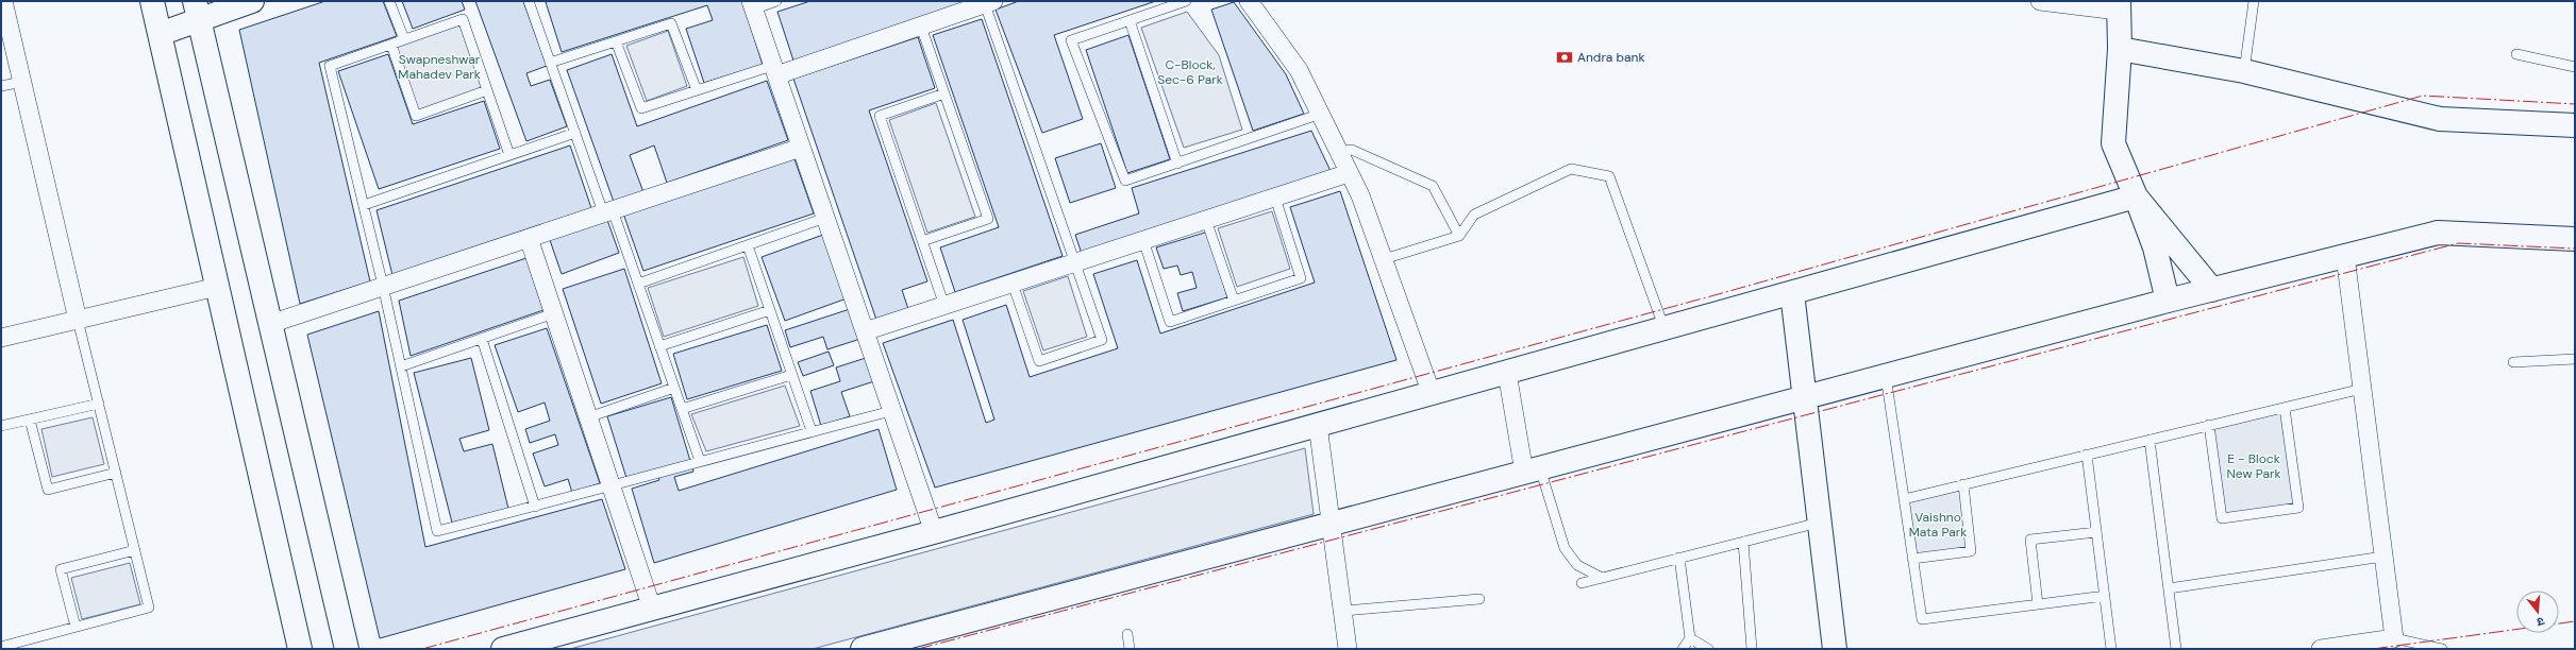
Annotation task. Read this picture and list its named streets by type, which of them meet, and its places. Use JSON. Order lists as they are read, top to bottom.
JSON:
{
  "parks": [
    "Swapneshwar Mahadev Park",
    "C-Block, Sec-6 Park",
    "E - Block New Park",
    "Vaishno Mata Park"
  ],
  "places": {
    "bank": ["Andra bank"]
  },
  "north": "bottom"
}
